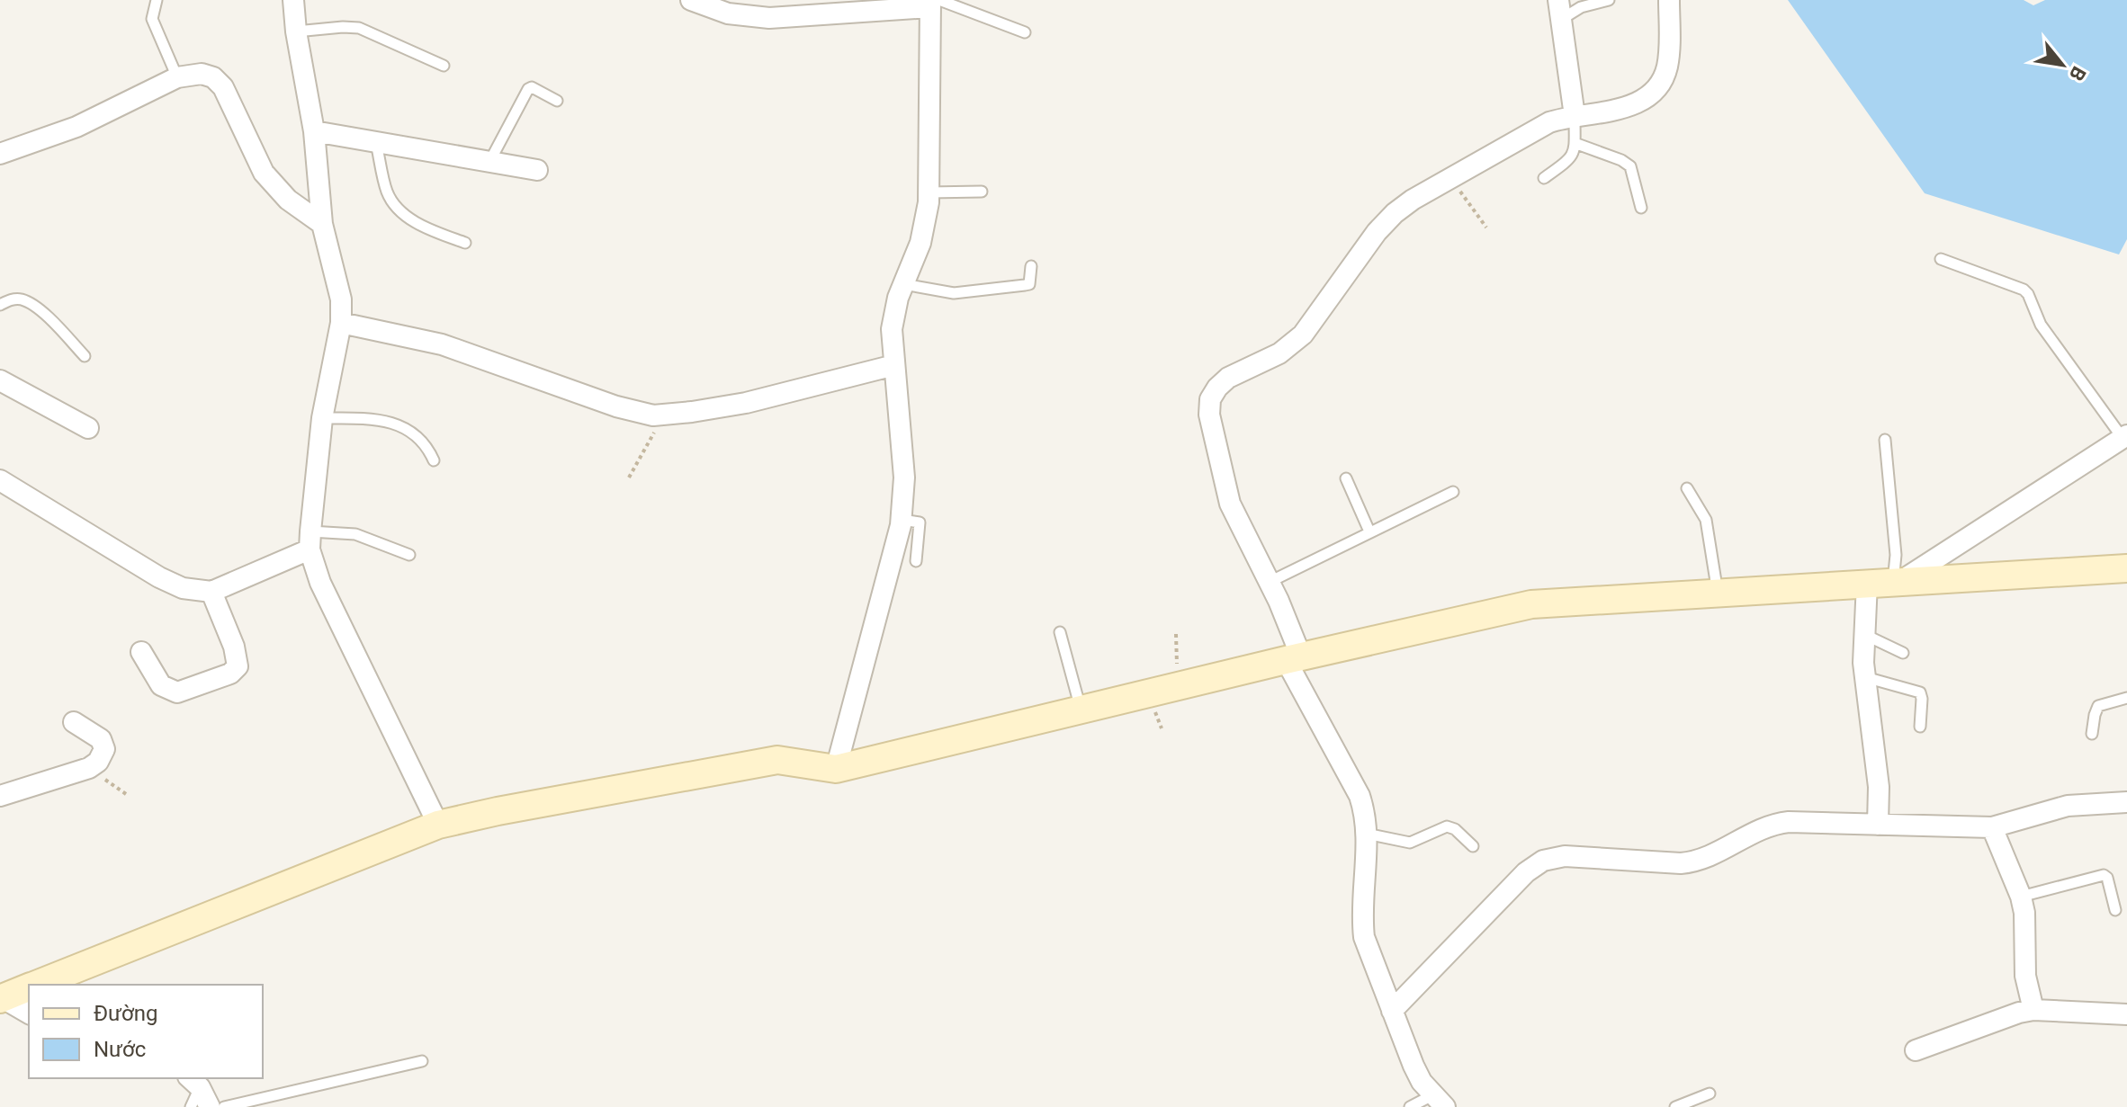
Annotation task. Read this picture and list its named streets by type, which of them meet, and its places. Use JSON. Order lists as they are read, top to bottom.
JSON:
{
  "legend": ["Đường", "Nước"],
  "north": "bottom right"
}
